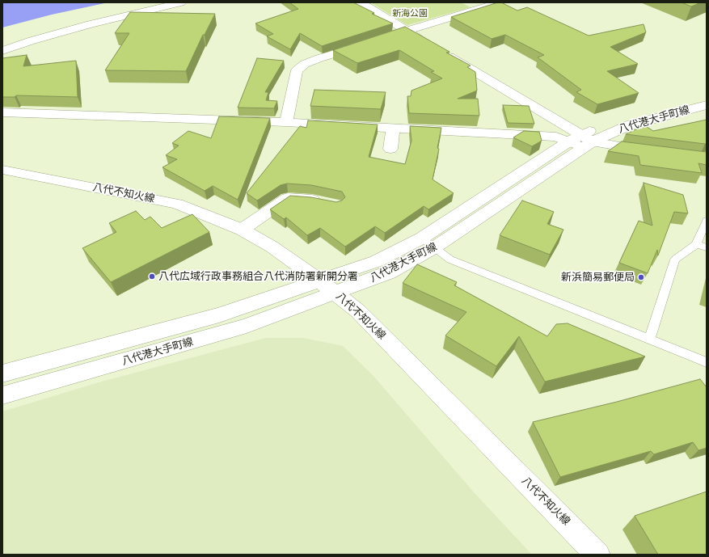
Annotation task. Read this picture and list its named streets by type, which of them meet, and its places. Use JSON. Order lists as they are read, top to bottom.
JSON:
{
  "streets": {
    "street": ["八代港大手町線", "八代不知火線"]
  },
  "crossings": [
    ["八代港大手町線", "八代不知火線"]
  ],
  "parks": ["新海公園"],
  "places": ["八代広域行政事務組合八代消防署新開分署", "新浜簡易郵便局"]
}
